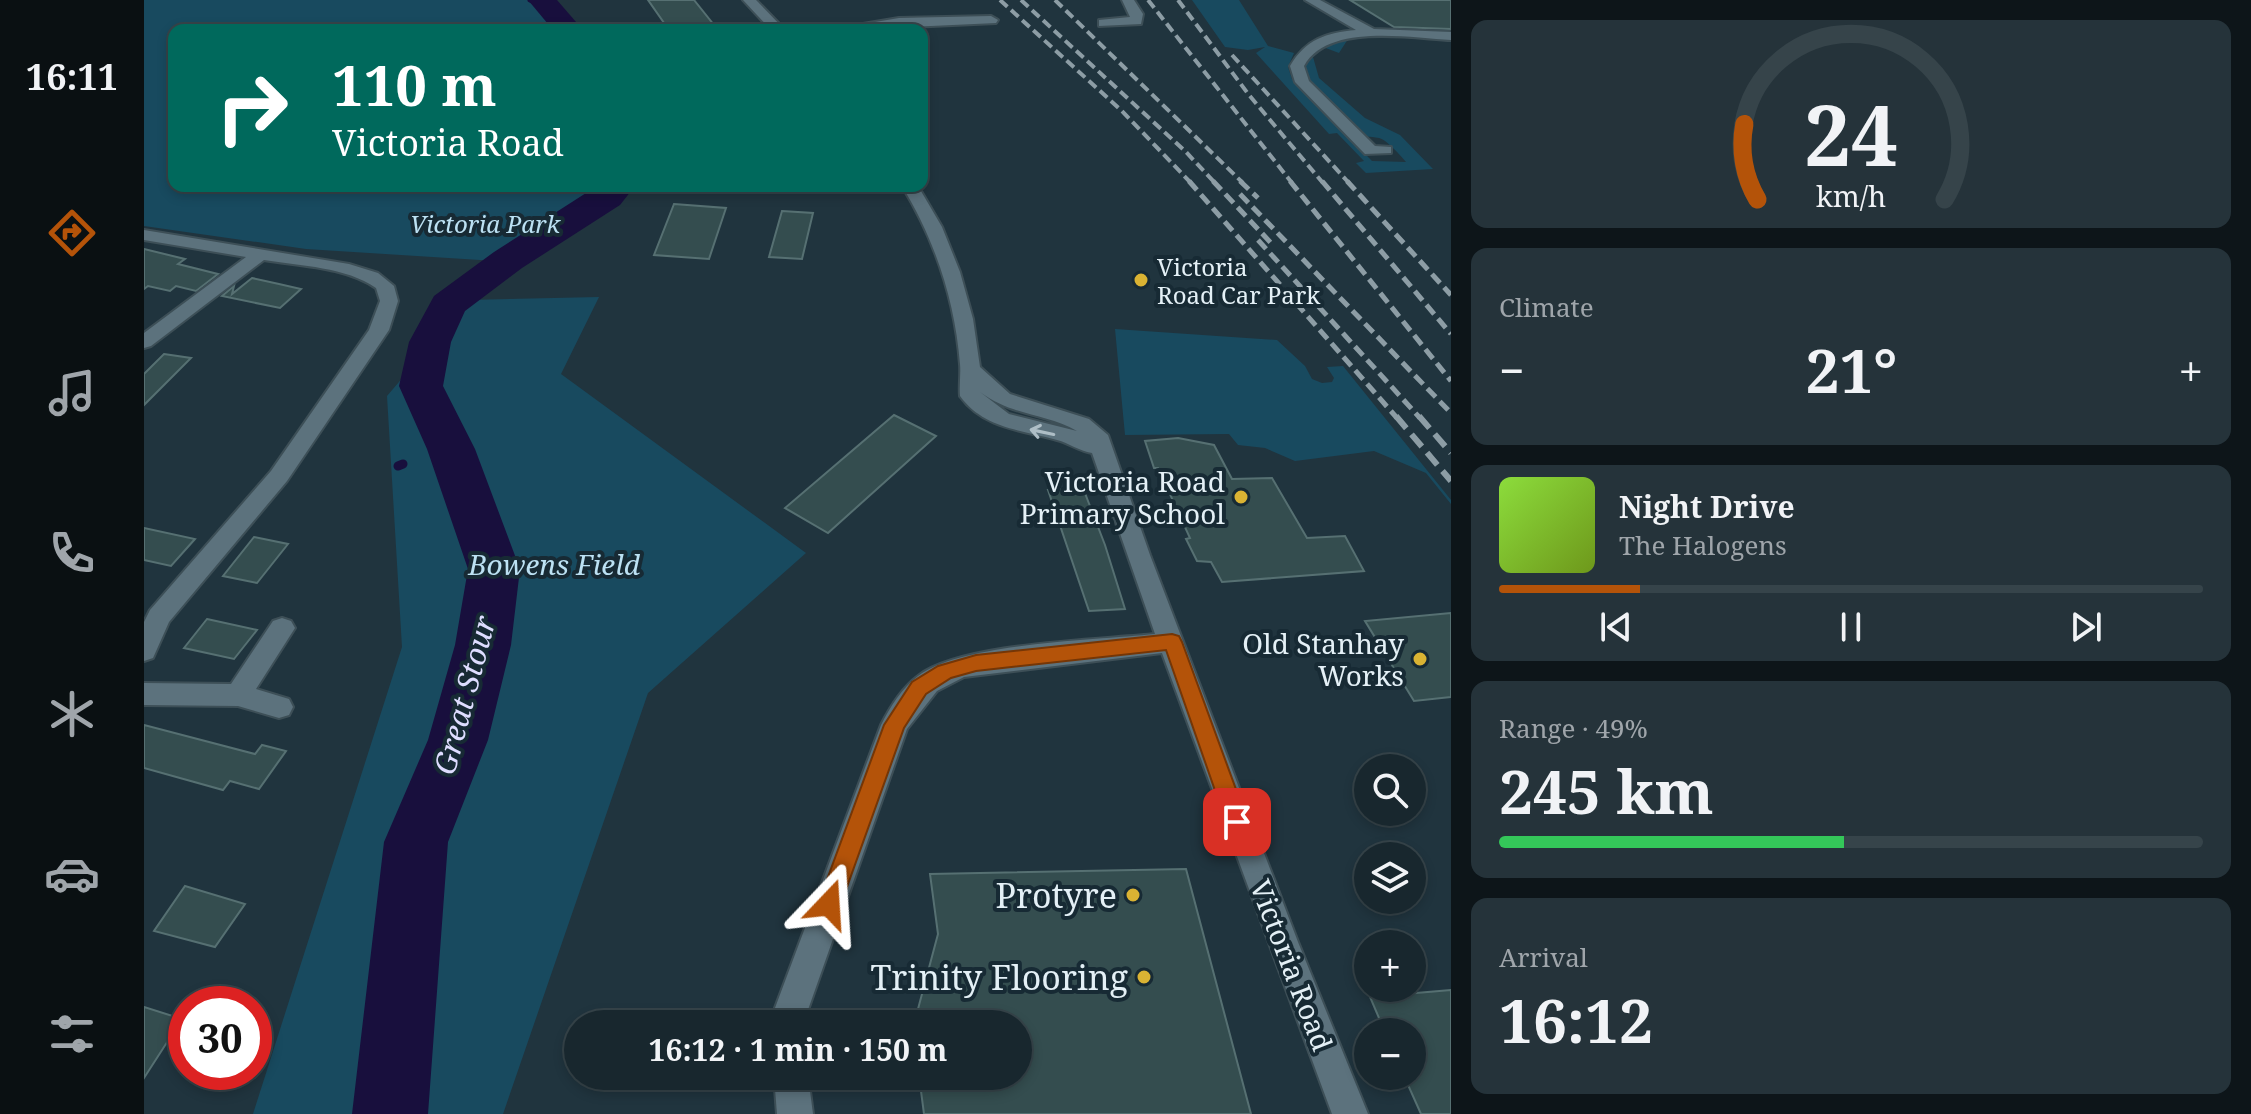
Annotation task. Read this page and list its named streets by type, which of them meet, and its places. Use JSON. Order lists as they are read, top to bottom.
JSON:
{
  "streets": {
    "street": ["Victoria Road"]
  },
  "water": ["Great Stour"],
  "parks": ["Victoria Park", "Bowens Field"],
  "places": [
    "Victoria Road Car Park",
    "Victoria Road Primary School",
    "Old Stanhay Works",
    "Protyre",
    "Trinity Flooring"
  ],
  "page": {
    "tabs": "16:11",
    "turn": ["110 m", "Victoria Road"],
    "tile": [
      "Climate",
      ["Range · 49%", "245 km"],
      ["Arrival", "16:12"]
    ],
    "heat": ["−", "21°", "+"],
    "song": ["Night Drive", "The Halogens"],
    "map_buttons": ["+", "−"],
    "limit": "30",
    "trip": "16:12 · 1 min · 150 m",
    "gauge": ["24", "km/h"]
  }
}
